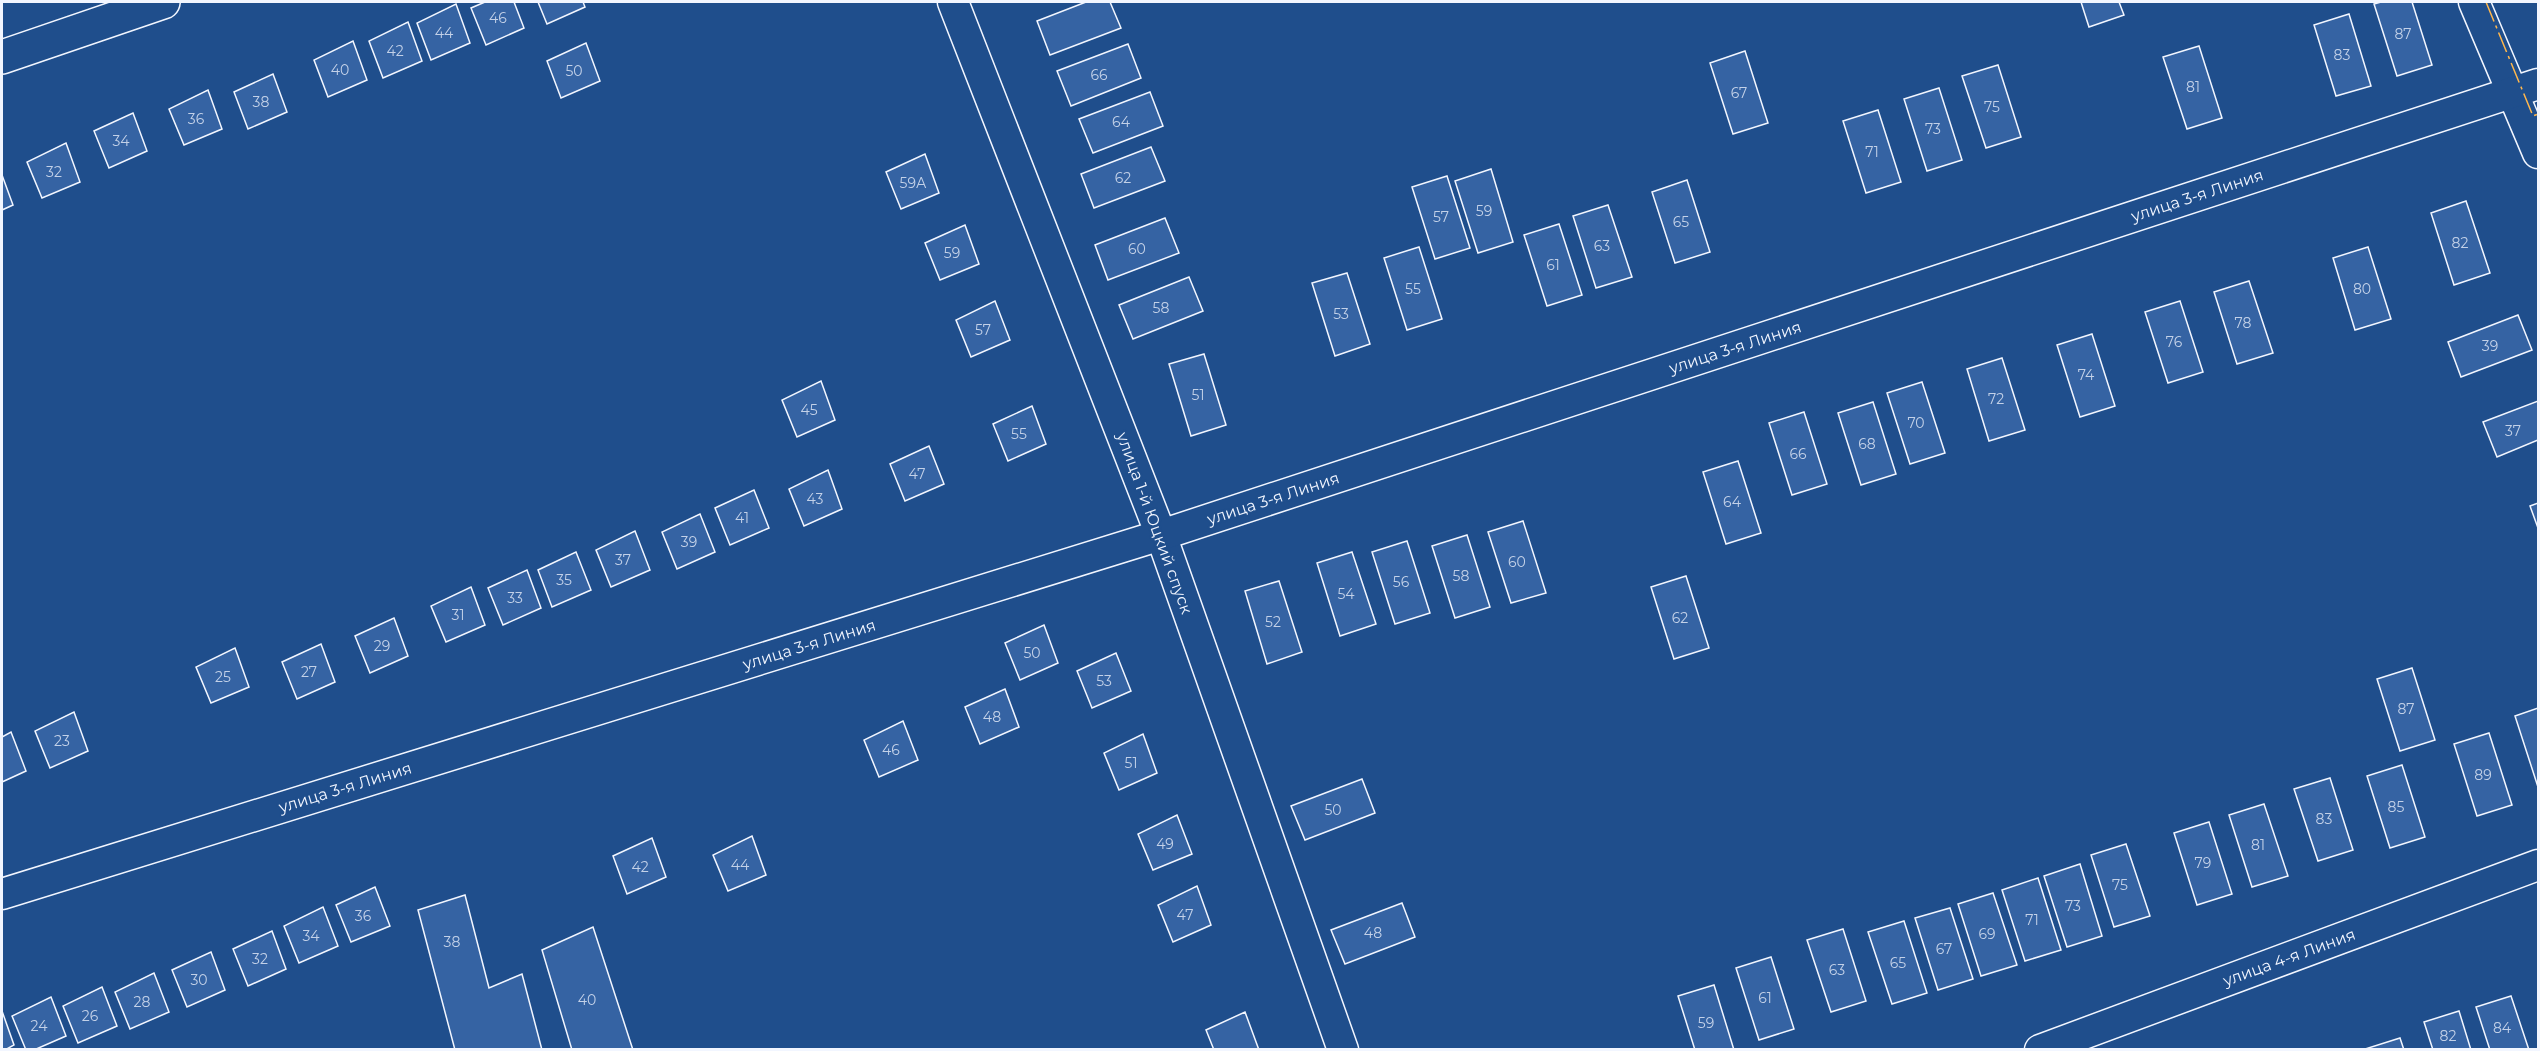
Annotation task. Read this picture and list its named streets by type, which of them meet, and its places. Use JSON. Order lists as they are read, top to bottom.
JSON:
{
  "streets": {
    "street": ["улица 3-я Линия", "улица 1-й Юцкий спуск", "улица 4-я Линия"]
  },
  "crossings": [
    ["улица 3-я Линия", "улица 1-й Юцкий спуск"]
  ],
  "house_numbers": [
    "46",
    "44",
    "87",
    "42",
    "83",
    "40",
    "50",
    "66",
    "81",
    "67",
    "38",
    "75",
    "36",
    "64",
    "73",
    "34",
    "71",
    "32",
    "62",
    "59А",
    "59",
    "57",
    "65",
    "82",
    "63",
    "60",
    "59",
    "61",
    "55",
    "80",
    "58",
    "53",
    "78",
    "57",
    "76",
    "39",
    "74",
    "51",
    "72",
    "45",
    "70",
    "37",
    "55",
    "68",
    "66",
    "47",
    "43",
    "64",
    "41",
    "39",
    "37",
    "60",
    "58",
    "35",
    "56",
    "54",
    "33",
    "31",
    "62",
    "52",
    "29",
    "50",
    "27",
    "25",
    "53",
    "87",
    "48",
    "23",
    "46",
    "51",
    "89",
    "85",
    "50",
    "83",
    "49",
    "81",
    "79",
    "44",
    "42",
    "75",
    "73",
    "47",
    "36",
    "71",
    "48",
    "69",
    "34",
    "38",
    "67",
    "32",
    "65",
    "63",
    "30",
    "61",
    "40",
    "28",
    "26",
    "59",
    "24",
    "84",
    "82"
  ]
}
